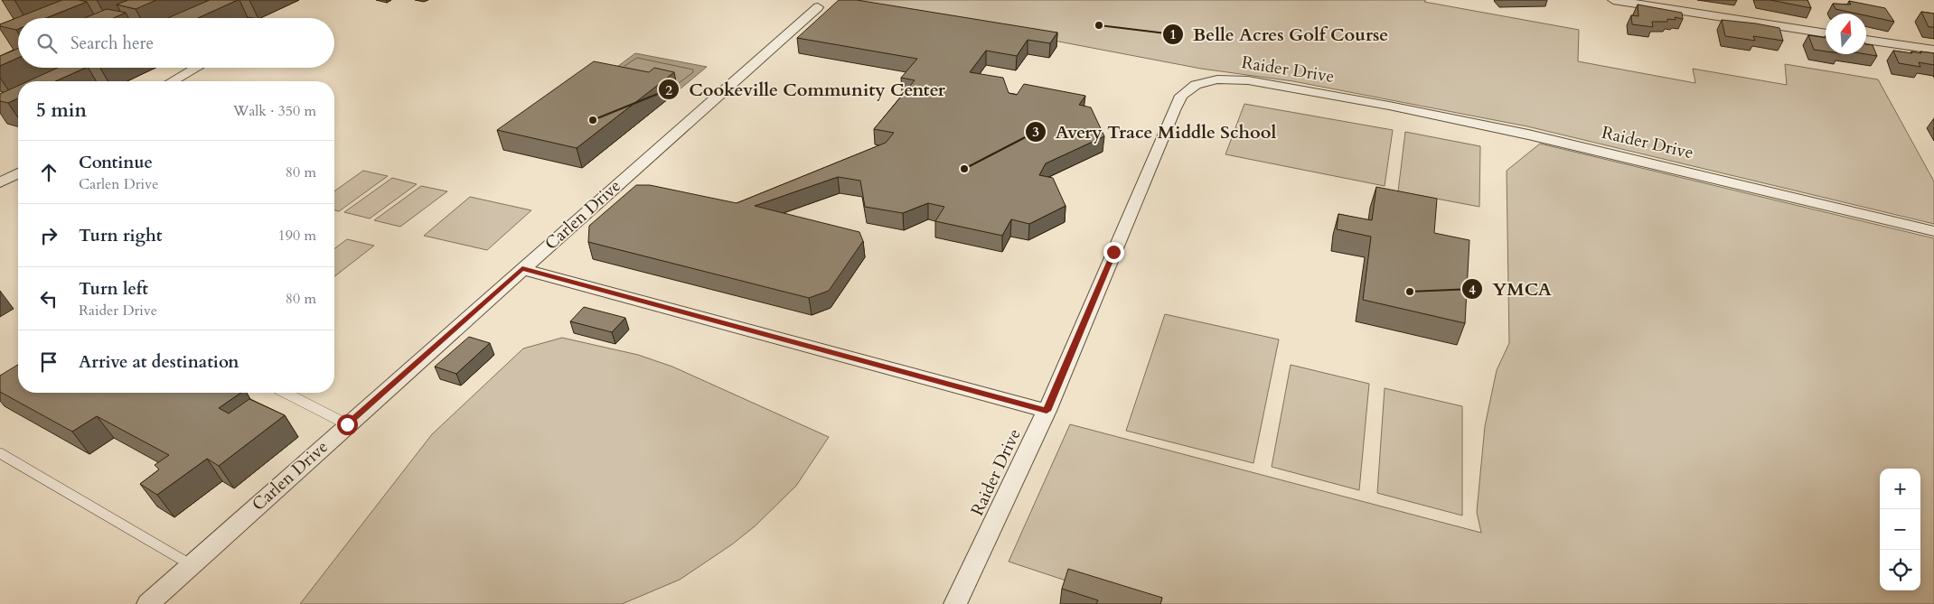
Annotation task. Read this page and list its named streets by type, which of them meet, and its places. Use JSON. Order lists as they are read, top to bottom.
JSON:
{
  "streets": {
    "street": ["Raider Drive", "Carlen Drive"]
  },
  "places": [
    "Belle Acres Golf Course",
    "Cookeville Community Center",
    "Avery Trace Middle School",
    "YMCA"
  ],
  "north": "top",
  "page": {
    "search": "Search here",
    "heading": ["5 min", "Walk · 350 m"],
    "list": [
      ["Continue", "Carlen Drive", "80 m"],
      ["Turn right", "190 m"],
      ["Turn left", "Raider Drive", "80 m"],
      "Arrive at destination"
    ],
    "map_buttons": ["+", "−"]
  }
}
